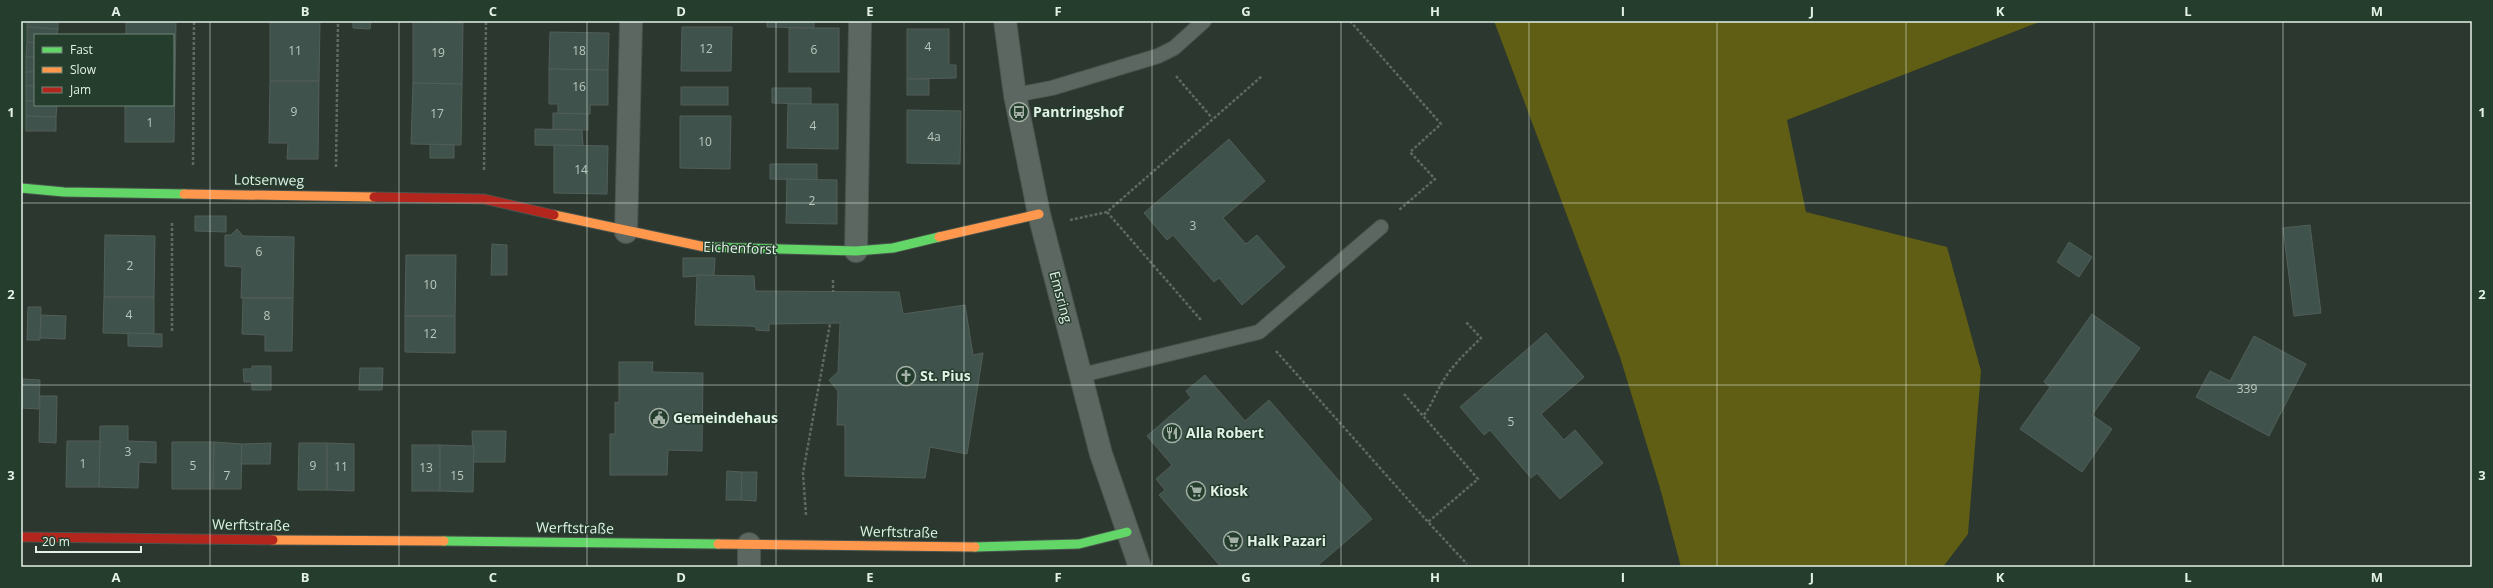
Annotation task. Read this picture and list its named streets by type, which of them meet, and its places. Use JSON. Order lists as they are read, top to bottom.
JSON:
{
  "streets": {
    "street": [
      "Lotsenweg",
      "Eichenforst",
      "Emsring",
      "Werftstraße"
    ]
  },
  "crossings": [
    ["Lotsenweg", "Eichenforst"],
    ["Eichenforst", "Emsring"],
    ["Emsring", "Werftstraße"]
  ],
  "places": {
    "bus stop": ["Pantringshof"],
    "church": ["St. Pius"],
    "public building": ["Gemeindehaus"],
    "restaurant": ["Alla Robert"],
    "supermarket": ["Kiosk", "Halk Pazari"]
  },
  "house_numbers": [
    "4",
    "12",
    "6",
    "11",
    "18",
    "19",
    "16",
    "9",
    "17",
    "1",
    "4",
    "4a",
    "10",
    "14",
    "2",
    "3",
    "6",
    "2",
    "10",
    "4",
    "8",
    "12",
    "339",
    "5",
    "3",
    "1",
    "5",
    "9",
    "11",
    "13",
    "7",
    "15"
  ],
  "legend": ["Fast", "Slow", "Jam"],
  "scale_bar": "20 m",
  "grid": {
    "columns": [
      "A",
      "B",
      "C",
      "D",
      "E",
      "F",
      "G",
      "H",
      "I",
      "J",
      "K",
      "L",
      "M"
    ],
    "rows": ["1", "2", "3"]
  }
}
